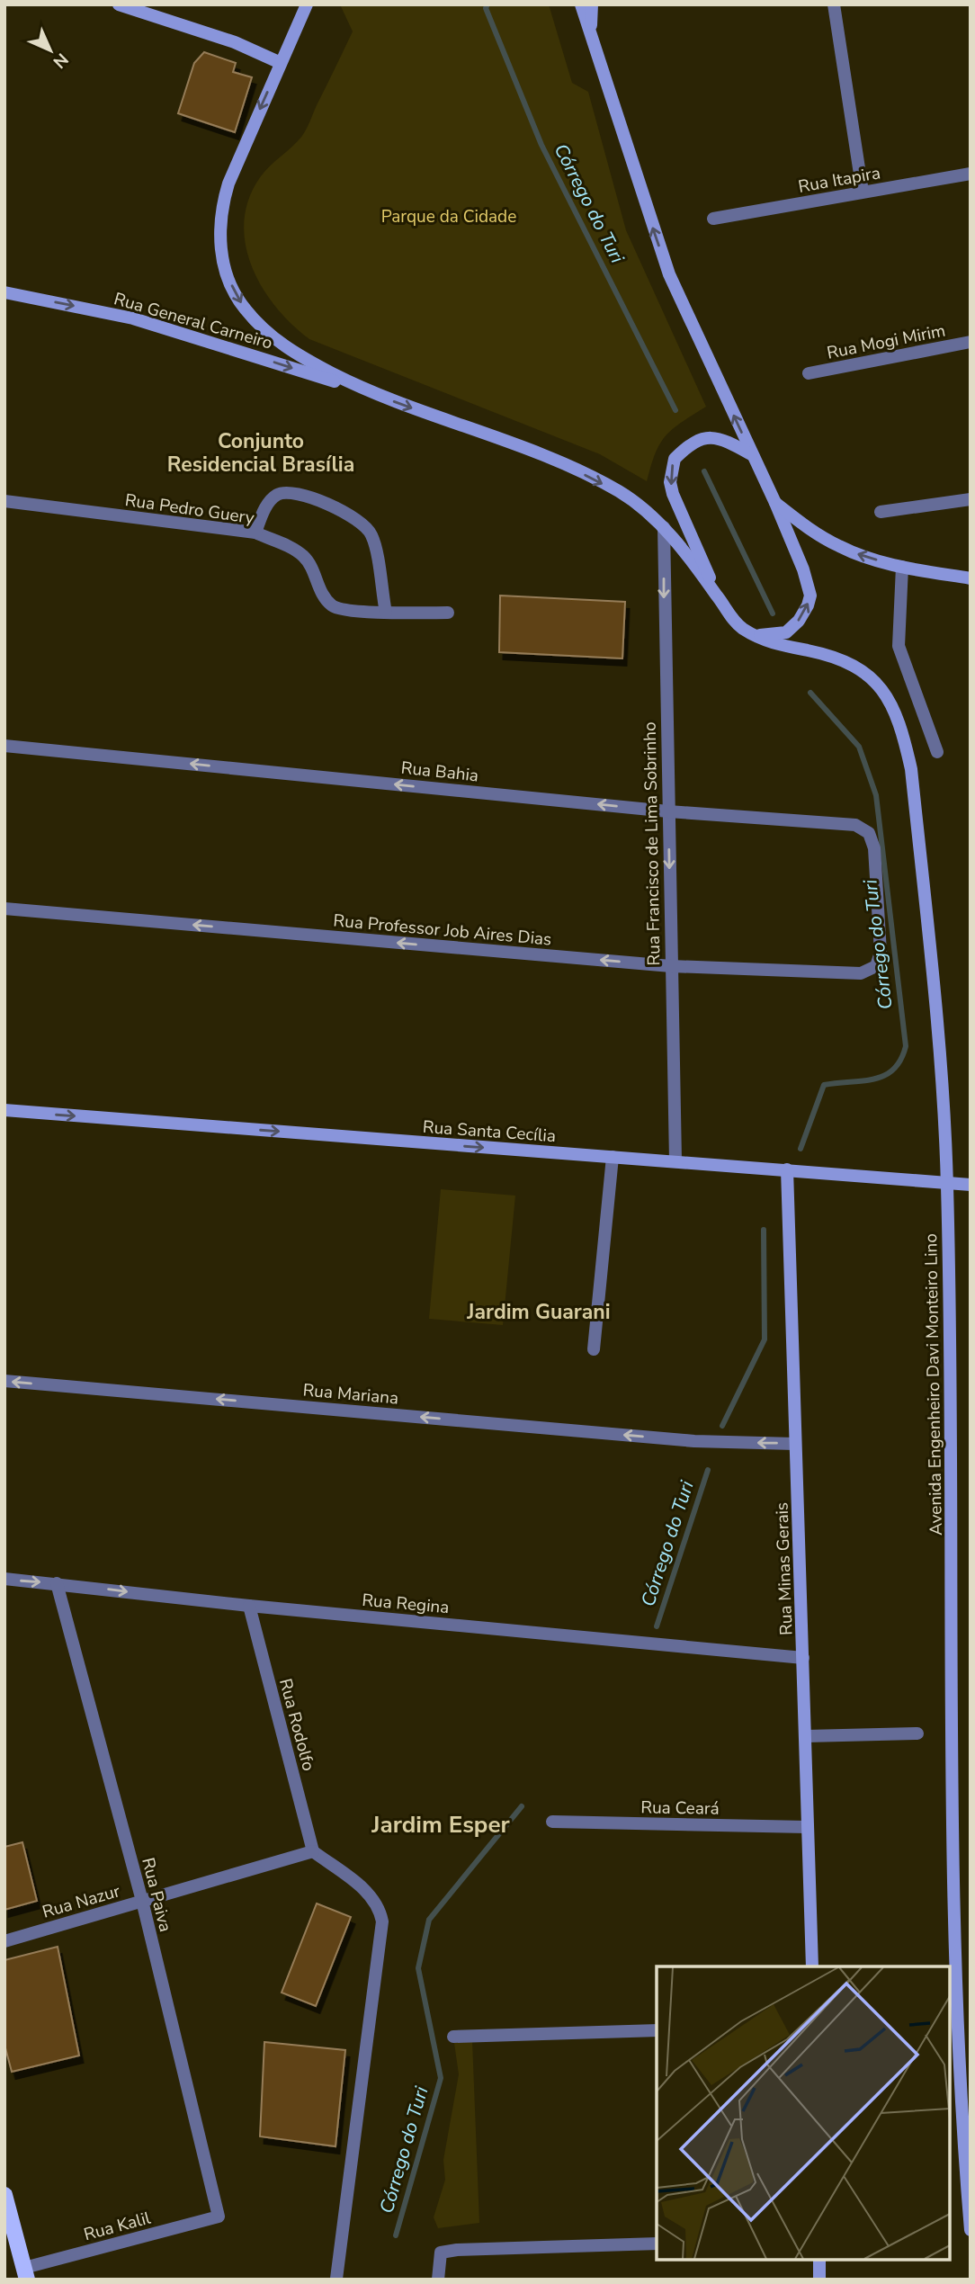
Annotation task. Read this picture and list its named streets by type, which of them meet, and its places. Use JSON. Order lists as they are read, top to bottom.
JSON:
{
  "streets": {
    "main road": [
      "Rua General Carneiro",
      "Rua Santa Cecília",
      "Avenida Engenheiro Davi Monteiro Lino",
      "Rua Minas Gerais"
    ],
    "street": [
      "Rua Itapira",
      "Rua Mogi Mirim",
      "Rua Pedro Guery",
      "Rua Bahia",
      "Rua Francisco de Lima Sobrinho",
      "Rua Professor Job Aires Dias",
      "Rua Mariana",
      "Rua Regina",
      "Rua Rodolfo",
      "Rua Ceará",
      "Rua Paiva",
      "Rua Nazur",
      "Rua Kalil"
    ]
  },
  "crossings": [
    ["Rua General Carneiro", "Avenida Engenheiro Davi Monteiro Lino"],
    ["Rua Bahia", "Rua Francisco de Lima Sobrinho"],
    ["Rua Bahia", "Rua Professor Job Aires Dias"],
    ["Rua Francisco de Lima Sobrinho", "Rua Professor Job Aires Dias"],
    ["Rua Francisco de Lima Sobrinho", "Rua Santa Cecília"],
    ["Rua Francisco de Lima Sobrinho", "Avenida Engenheiro Davi Monteiro Lino"],
    ["Rua Santa Cecília", "Avenida Engenheiro Davi Monteiro Lino"],
    ["Rua Santa Cecília", "Rua Minas Gerais"],
    ["Rua Mariana", "Rua Minas Gerais"],
    ["Rua Minas Gerais", "Rua Regina"],
    ["Rua Minas Gerais", "Rua Ceará"],
    ["Rua Regina", "Rua Rodolfo"],
    ["Rua Regina", "Rua Paiva"],
    ["Rua Rodolfo", "Rua Nazur"],
    ["Rua Paiva", "Rua Nazur"],
    ["Rua Paiva", "Rua Kalil"]
  ],
  "one_way": [
    "Rua General Carneiro",
    "Rua Bahia",
    "Rua Francisco de Lima Sobrinho",
    "Rua Professor Job Aires Dias",
    "Rua Santa Cecília",
    "Rua Mariana"
  ],
  "districts": ["Conjunto Residencial Brasília", "Jardim Guarani", "Jardim Esper"],
  "water": ["Córrego do Turi"],
  "parks": ["Parque da Cidade"],
  "north": "bottom right"
}
